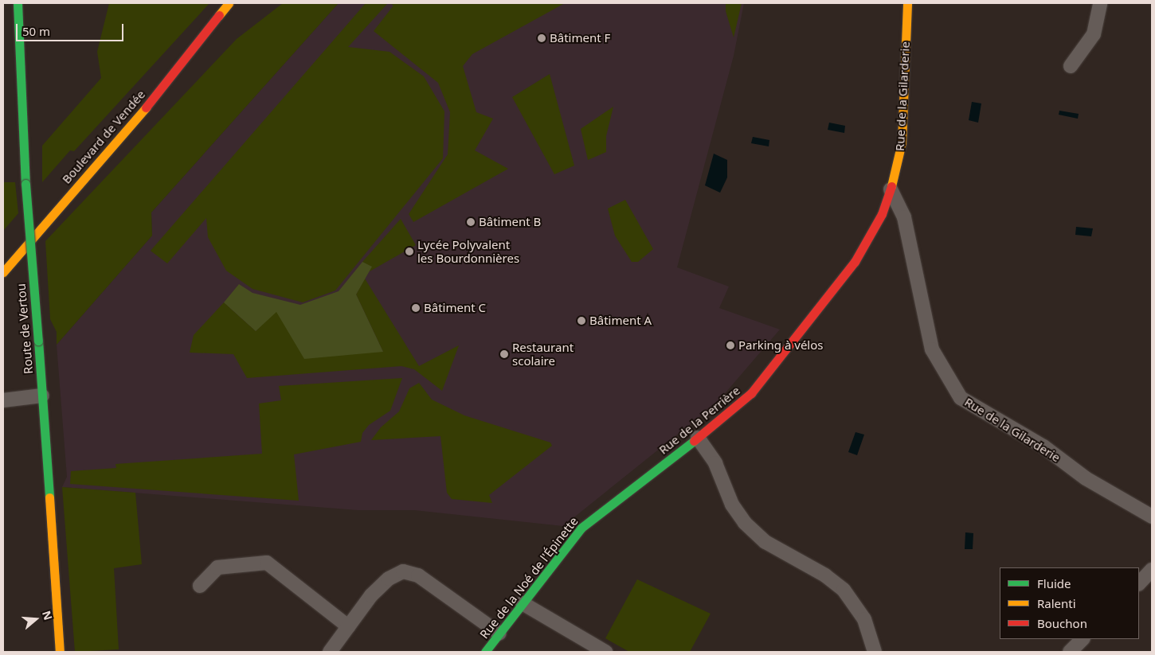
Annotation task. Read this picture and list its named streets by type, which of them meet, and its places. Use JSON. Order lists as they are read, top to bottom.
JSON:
{
  "streets": {
    "main road": [
      "Rue de la Gilarderie",
      "Boulevard de Vendée",
      "Route de Vertou",
      "Rue de la Perrière",
      "Rue de la Noé de l'Épinette"
    ]
  },
  "crossings": [
    ["Rue de la Gilarderie", "Rue de la Perrière"],
    ["Rue de la Perrière", "Rue de la Noé de l'Épinette"]
  ],
  "places": [
    "Bâtiment F",
    "Bâtiment B",
    "Lycée Polyvalent les Bourdonnières",
    "Bâtiment C",
    "Bâtiment A",
    "Parking à vélos",
    "Restaurant scolaire"
  ],
  "legend": ["Fluide", "Ralenti", "Bouchon"],
  "scale_bar": "50 m",
  "north": "right"
}
